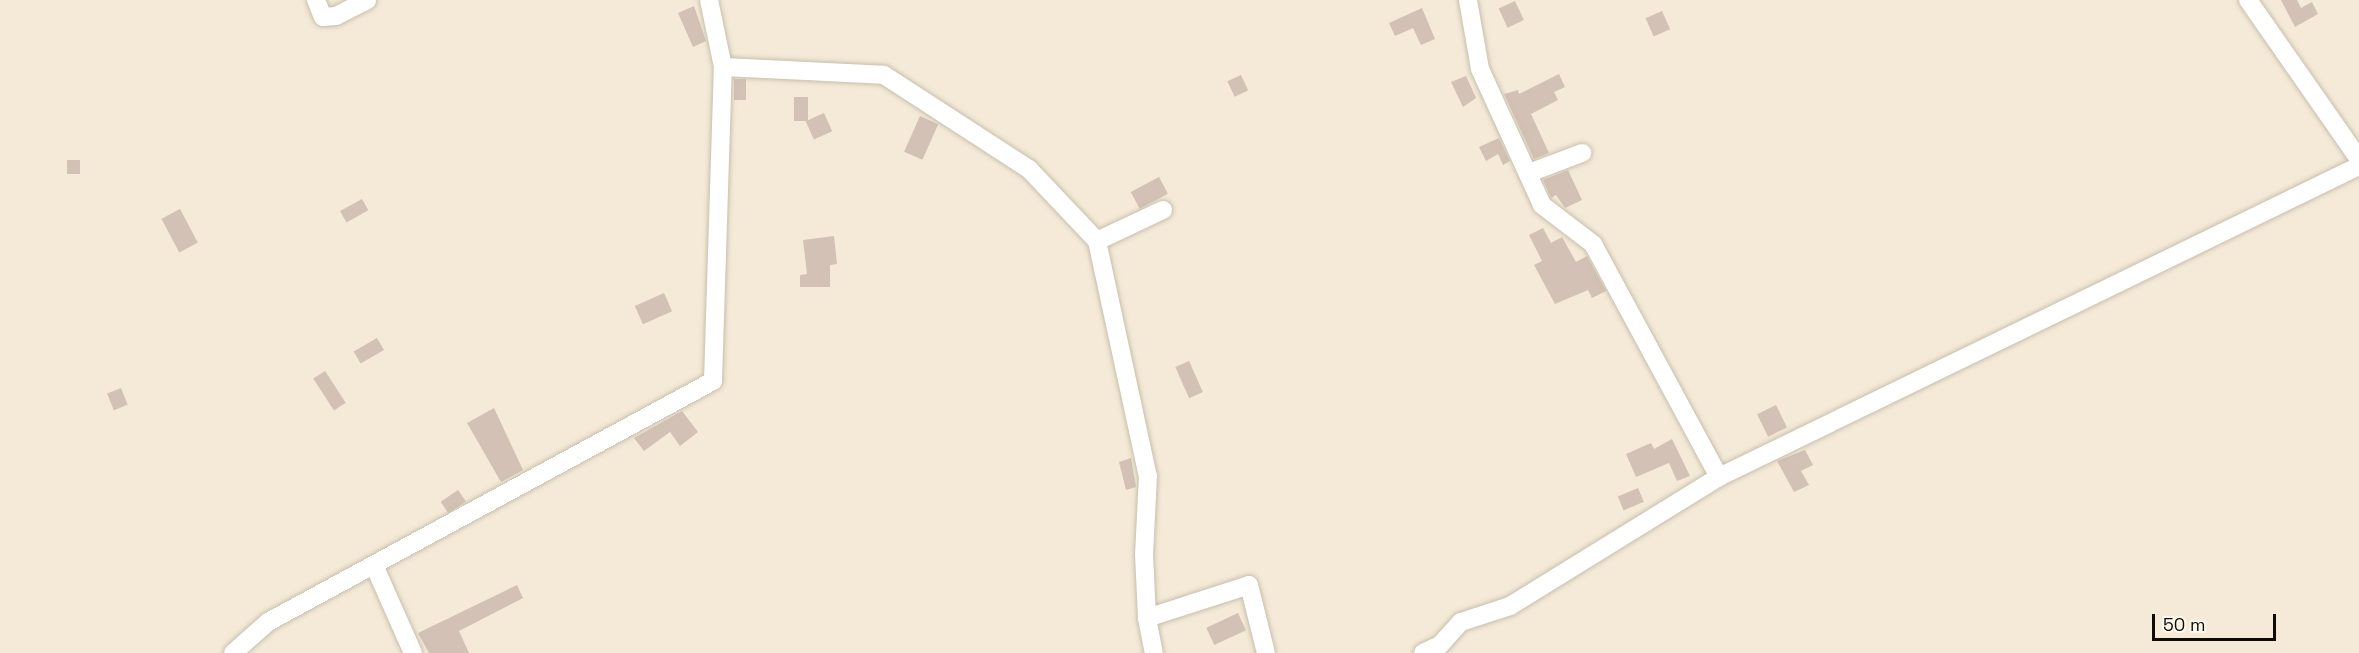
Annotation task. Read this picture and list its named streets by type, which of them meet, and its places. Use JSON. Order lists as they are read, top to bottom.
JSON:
{
  "scale_bar": "50 m"
}
